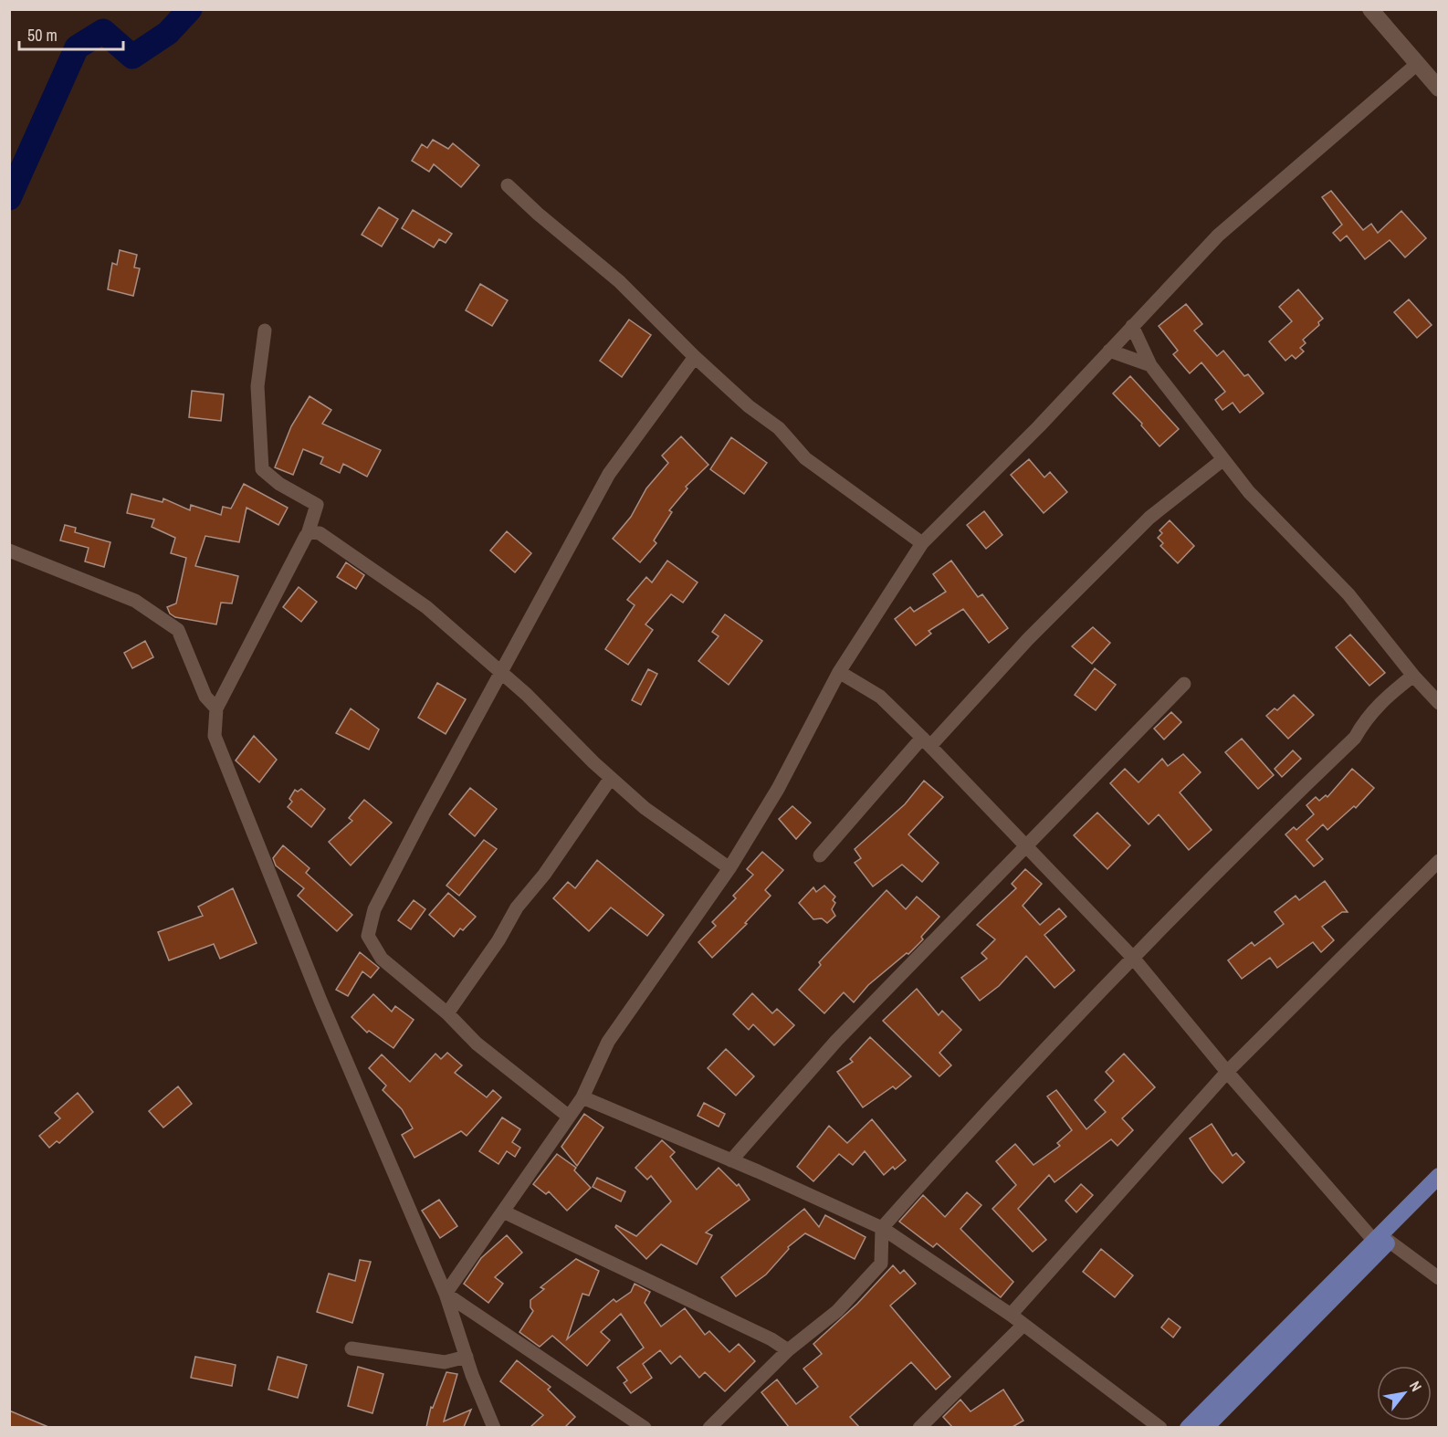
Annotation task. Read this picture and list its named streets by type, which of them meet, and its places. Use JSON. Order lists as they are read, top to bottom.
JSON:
{
  "scale_bar": "50 m",
  "north": "top right"
}
